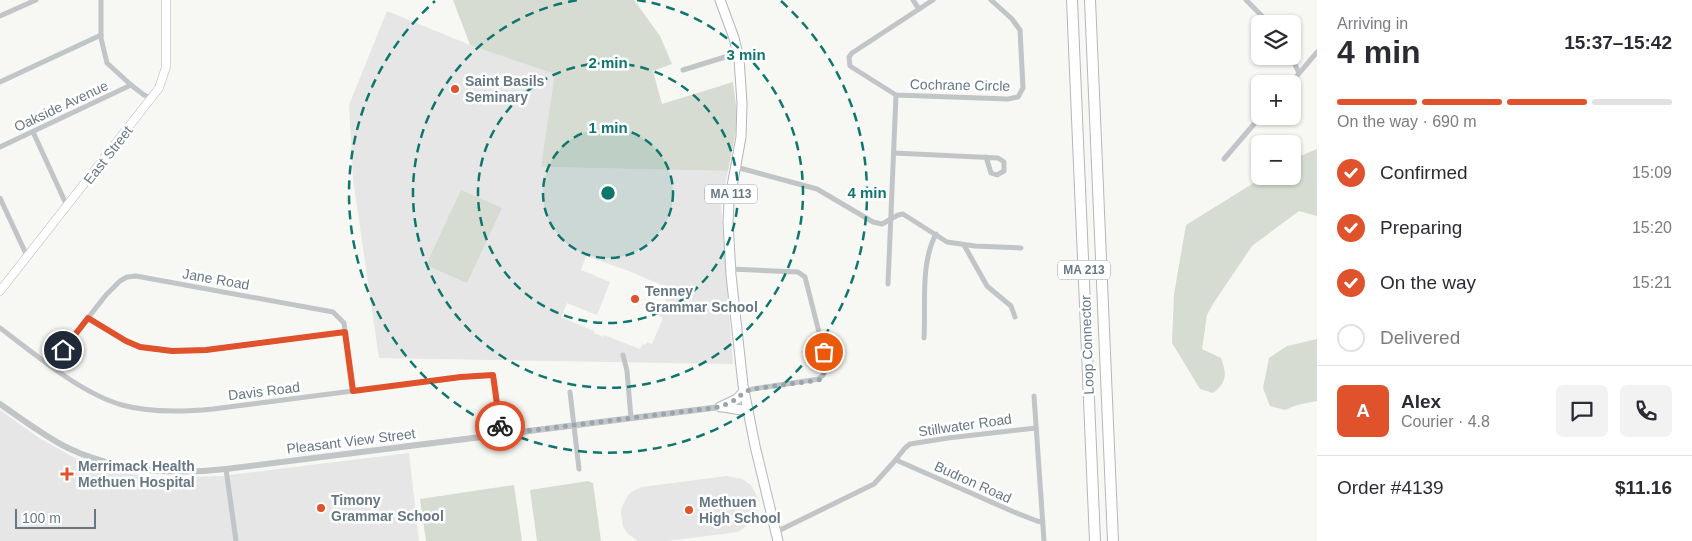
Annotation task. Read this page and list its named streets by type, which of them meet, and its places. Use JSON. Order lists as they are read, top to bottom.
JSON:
{
  "streets": {
    "highway": ["MA 213", "Loop Connector"],
    "main road": ["East Street", "MA 113"],
    "street": [
      "Cochrane Circle",
      "Oakside Avenue",
      "Jane Road",
      "Davis Road",
      "Stillwater Road",
      "Pleasant View Street",
      "Budron Road"
    ]
  },
  "crossings": [
    ["MA 113", "Stillwater Road"],
    ["Jane Road", "Davis Road"],
    ["Davis Road", "Pleasant View Street"],
    ["Stillwater Road", "Budron Road"]
  ],
  "places": {
    "other": [
      "Saint Basils Seminary",
      "Tenney Grammar School",
      "Timony Grammar School",
      "Methuen High School"
    ],
    "health": ["Merrimack Health Methuen Hospital"]
  },
  "scale_bar": "100 m",
  "page": {
    "heading": ["4 min", "Arriving in", "15:37–15:42"],
    "panel": [
      "Alex",
      "Courier · 4.8",
      "Order #4139",
      "$11.16"
    ],
    "map_buttons": ["+", "−"],
    "bar": "On the way · 690 m",
    "list": [
      ["Confirmed", "15:09"],
      ["Preparing", "15:20"],
      ["On the way", "15:21"],
      "Delivered"
    ],
    "round": "A",
    "scale": "100 m"
  },
  "rings": [
    "3 min",
    "2 min",
    "1 min",
    "4 min"
  ]
}
